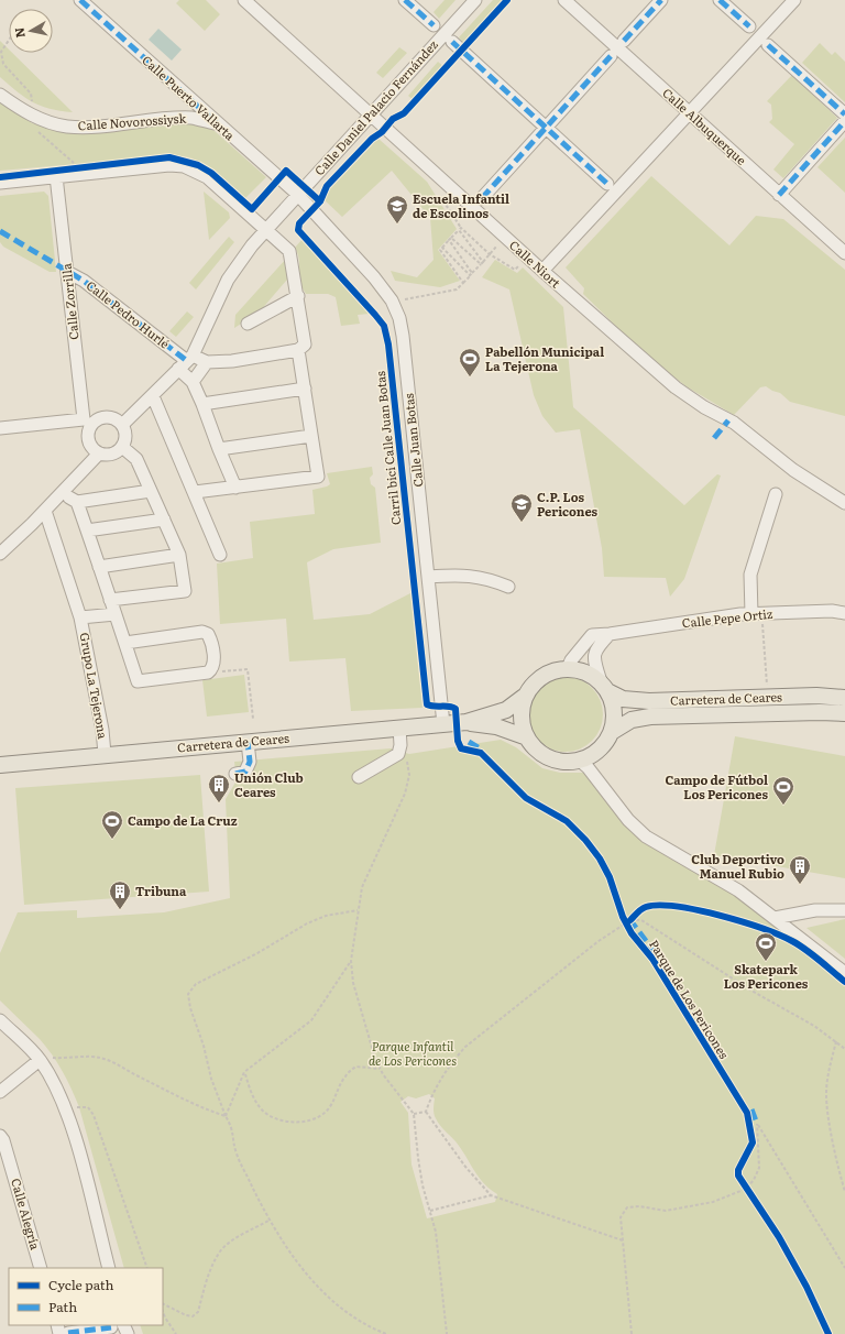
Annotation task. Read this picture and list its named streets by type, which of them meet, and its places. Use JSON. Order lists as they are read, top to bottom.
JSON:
{
  "streets": {
    "main road": ["Carretera de Ceares"],
    "street": [
      "Calle Puerto Vallarta",
      "Calle Daniel Palacio Fernández",
      "Calle Novorossiysk",
      "Calle Albuquerque",
      "Calle Niort",
      "Calle Zorrilla",
      "Calle Pedro Hurlé",
      "Calle Juan Botas",
      "Calle Pepe Ortiz",
      "Grupo La Tejerona",
      "Calle Alegría"
    ],
    "cycle path": ["Carril bici Calle Juan Botas"]
  },
  "crossings": [
    ["Calle Puerto Vallarta", "Calle Daniel Palacio Fernández"],
    ["Calle Puerto Vallarta", "Calle Novorossiysk"],
    ["Calle Puerto Vallarta", "Calle Juan Botas"],
    ["Calle Daniel Palacio Fernández", "Calle Niort"],
    ["Calle Daniel Palacio Fernández", "Calle Zorrilla"],
    ["Calle Daniel Palacio Fernández", "Calle Pedro Hurlé"],
    ["Calle Daniel Palacio Fernández", "Calle Juan Botas"],
    ["Calle Zorrilla", "Calle Pedro Hurlé"],
    ["Calle Juan Botas", "Carretera de Ceares"],
    ["Calle Pepe Ortiz", "Carretera de Ceares"],
    ["Grupo La Tejerona", "Carretera de Ceares"]
  ],
  "parks": ["Parque Infantil de Los Pericones"],
  "places": {
    "school or university": ["Escuela Infantil de Escolinos", "C.P. Los Pericones"],
    "sports": [
      "Pabellón Municipal La Tejerona",
      "Campo de Fútbol Los Pericones",
      "Campo de La Cruz",
      "Skatepark Los Pericones"
    ],
    "building": ["Unión Club Ceares", "Club Deportivo Manuel Rubio", "Tribuna"]
  },
  "legend": ["Cycle path", "Path"],
  "north": "left"
}
